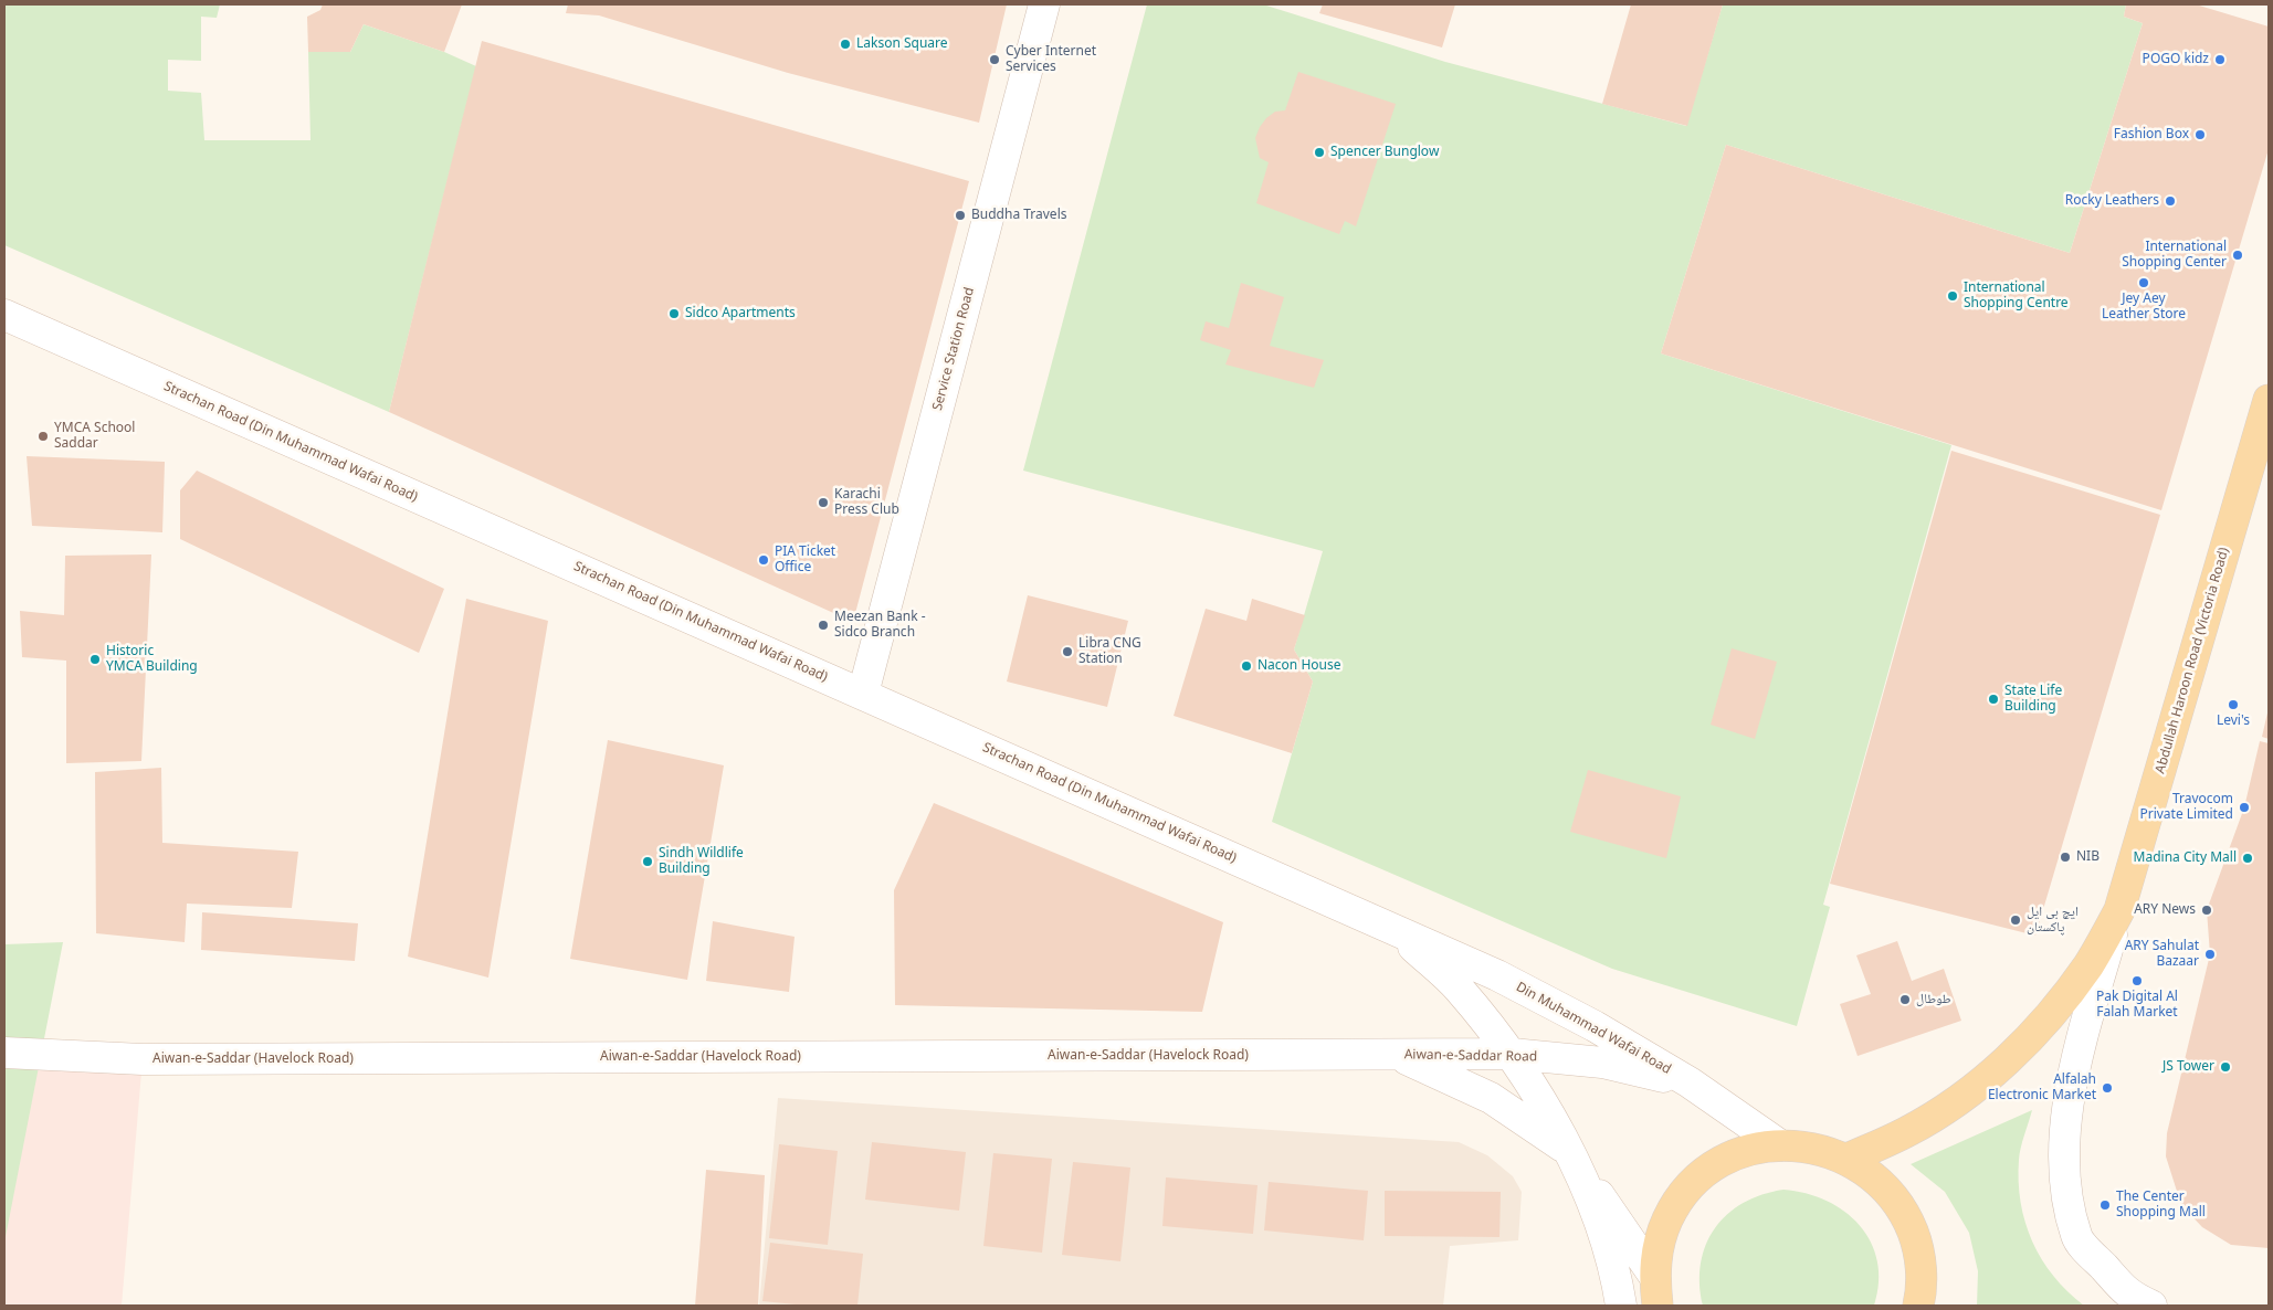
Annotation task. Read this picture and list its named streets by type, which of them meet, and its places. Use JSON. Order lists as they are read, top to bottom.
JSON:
{
  "streets": {
    "main road": [
      "Service Station Road",
      "Strachan Road (Din Muhammad Wafai Road)",
      "Abdullah Haroon Road (Victoria Road)",
      "Din Muhammad Wafai Road",
      "Aiwan-e-Saddar (Havelock Road)",
      "Aiwan-e-Saddar Road"
    ]
  },
  "crossings": [
    ["Service Station Road", "Strachan Road (Din Muhammad Wafai Road)"],
    ["Strachan Road (Din Muhammad Wafai Road)", "Din Muhammad Wafai Road"],
    ["Din Muhammad Wafai Road", "Aiwan-e-Saddar Road"],
    ["Aiwan-e-Saddar (Havelock Road)", "Aiwan-e-Saddar Road"]
  ],
  "places": [
    "Lakson Square",
    "Cyber Internet Services",
    "POGO kidz",
    "Fashion Box",
    "Spencer Bunglow",
    "Rocky Leathers",
    "Buddha Travels",
    "International Shopping Center",
    "Jey Aey Leather Store",
    "International Shopping Centre",
    "Sidco Apartments",
    "YMCA School Saddar",
    "Karachi Press Club",
    "PIA Ticket Office",
    "Meezan Bank - Sidco Branch",
    "Libra CNG Station",
    "Historic YMCA Building",
    "Nacon House",
    "State Life Building",
    "Levi's",
    "Travocom Private Limited",
    "NIB",
    "Madina City Mall",
    "Sindh Wildlife Building",
    "ARY News",
    "ایچ بی ایل پاکستان",
    "ARY Sahulat Bazaar",
    "Pak Digital Al Falah Market",
    "طوطال",
    "JS Tower",
    "Alfalah Electronic Market",
    "The Center Shopping Mall"
  ]
}
